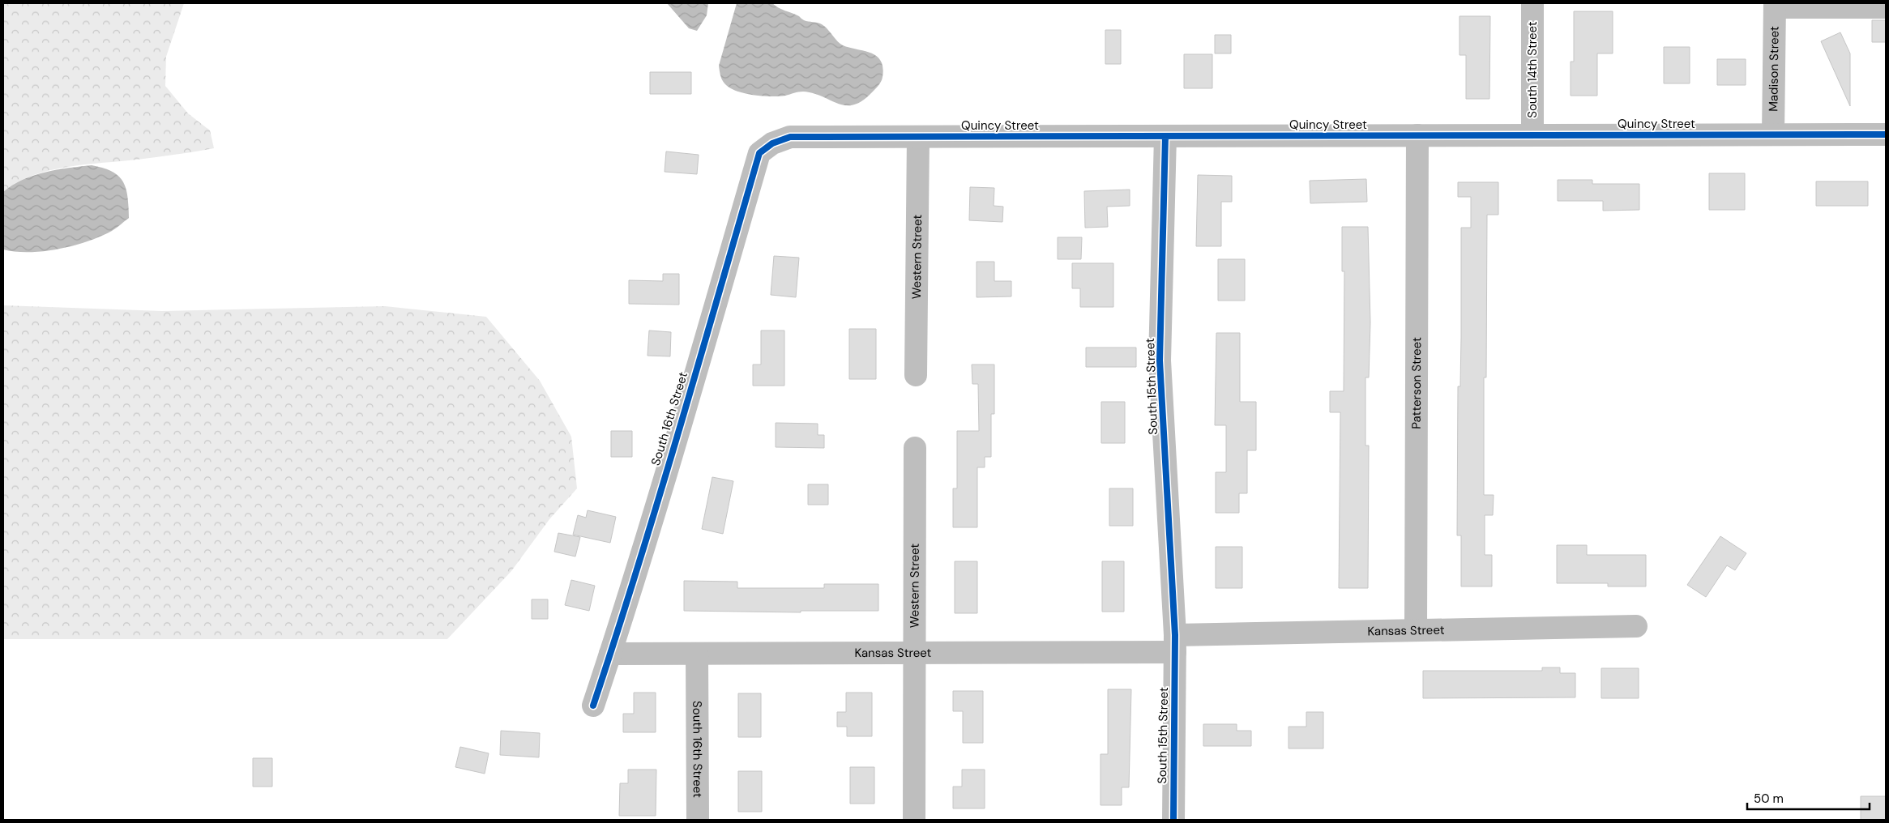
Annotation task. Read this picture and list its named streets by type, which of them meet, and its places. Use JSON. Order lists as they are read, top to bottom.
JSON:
{
  "streets": {
    "street": [
      "Madison Street",
      "South 14th Street",
      "Quincy Street",
      "Western Street",
      "Patterson Street",
      "South 15th Street",
      "South 16th Street",
      "Kansas Street"
    ]
  },
  "crossings": [
    ["Madison Street", "Quincy Street"],
    ["South 14th Street", "Quincy Street"],
    ["Quincy Street", "Western Street"],
    ["Quincy Street", "Patterson Street"],
    ["Quincy Street", "South 15th Street"],
    ["Quincy Street", "South 16th Street"],
    ["Western Street", "Kansas Street"],
    ["Patterson Street", "Kansas Street"],
    ["South 15th Street", "Kansas Street"],
    ["South 16th Street", "Kansas Street"]
  ],
  "scale_bar": "50 m"
}
